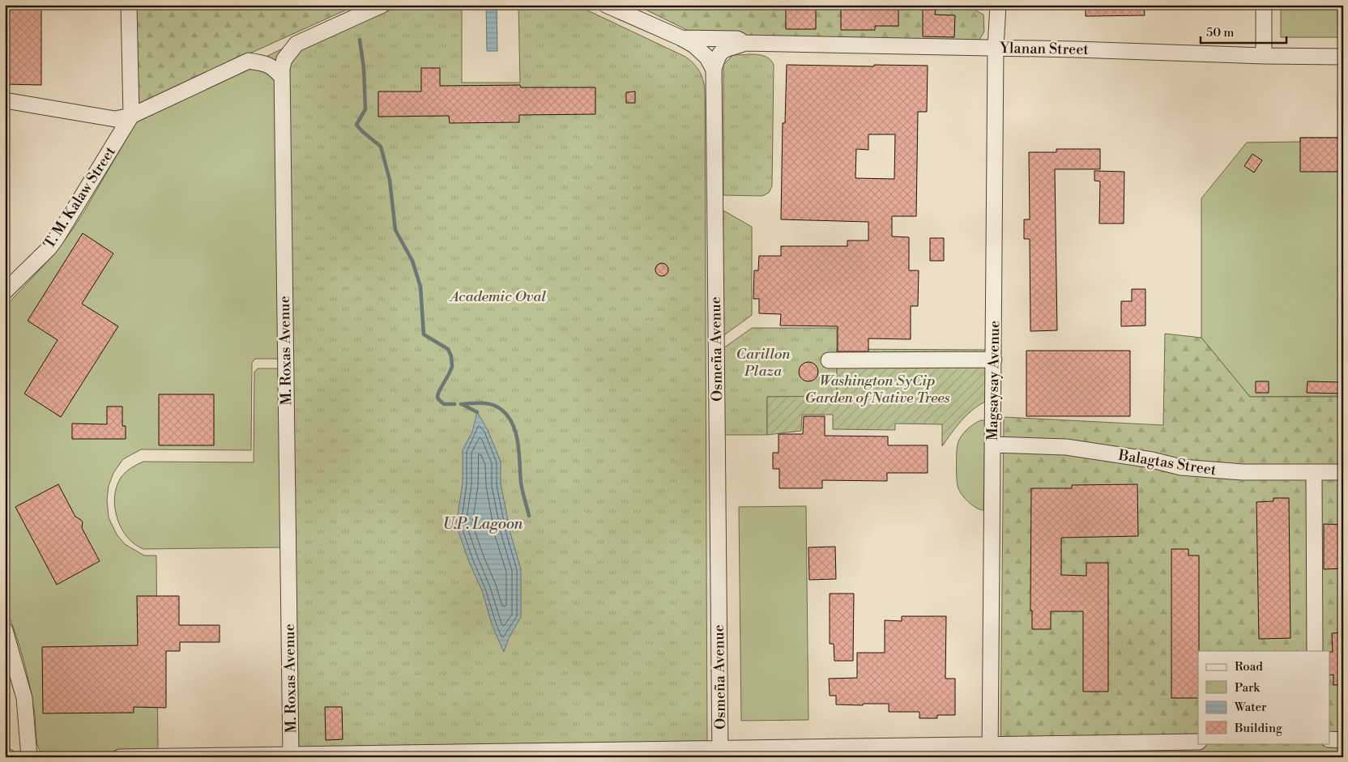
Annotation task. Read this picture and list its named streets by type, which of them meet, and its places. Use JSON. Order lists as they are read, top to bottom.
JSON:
{
  "streets": {
    "street": [
      "Ylanan Street",
      "T. M. Kalaw Street",
      "Osmeña Avenue",
      "M. Roxas Avenue",
      "Magsaysay Avenue",
      "Balagtas Street"
    ]
  },
  "crossings": [
    ["Ylanan Street", "Osmeña Avenue"],
    ["Ylanan Street", "Magsaysay Avenue"],
    ["Magsaysay Avenue", "Balagtas Street"]
  ],
  "water": ["U.P. Lagoon"],
  "parks": ["Academic Oval", "Carillon Plaza", "Washington SyCip Garden of Native Trees"],
  "legend": [
    "Road",
    "Park",
    "Water",
    "Building"
  ],
  "scale_bar": "50 m"
}
